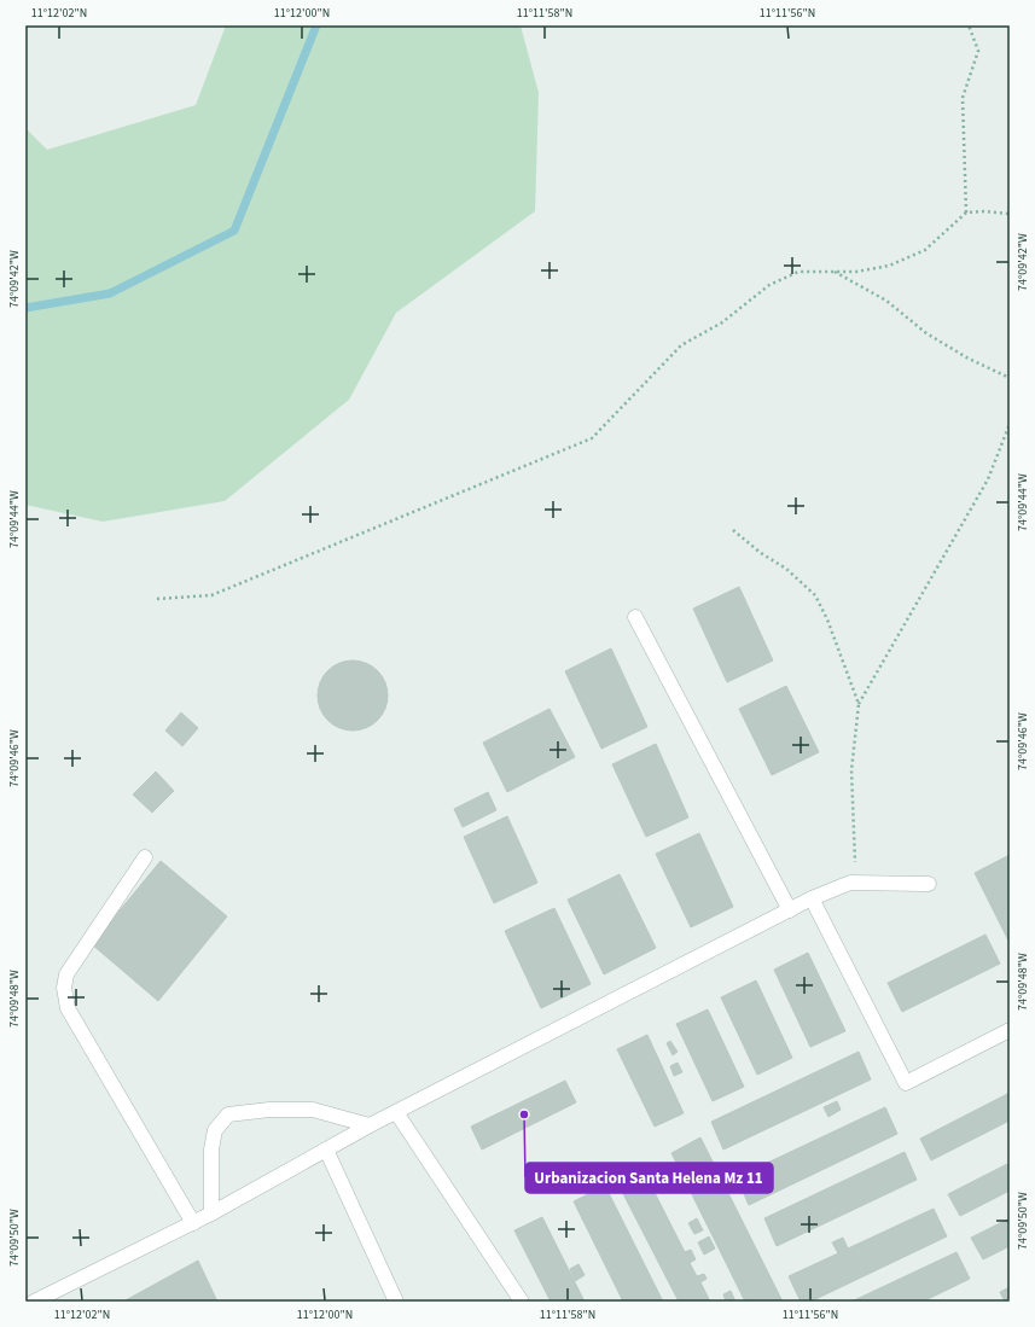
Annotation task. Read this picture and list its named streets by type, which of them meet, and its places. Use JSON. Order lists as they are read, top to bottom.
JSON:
{
  "places": ["Urbanizacion Santa Helena Mz 11"],
  "coordinates": [
    "11°12'02\"N",
    "11°12'00\"N",
    "11°11'58\"N",
    "11°11'56\"N",
    "74°09'42\"W",
    "74°09'44\"W",
    "74°09'46\"W",
    "74°09'48\"W",
    "74°09'50\"W"
  ]
}
